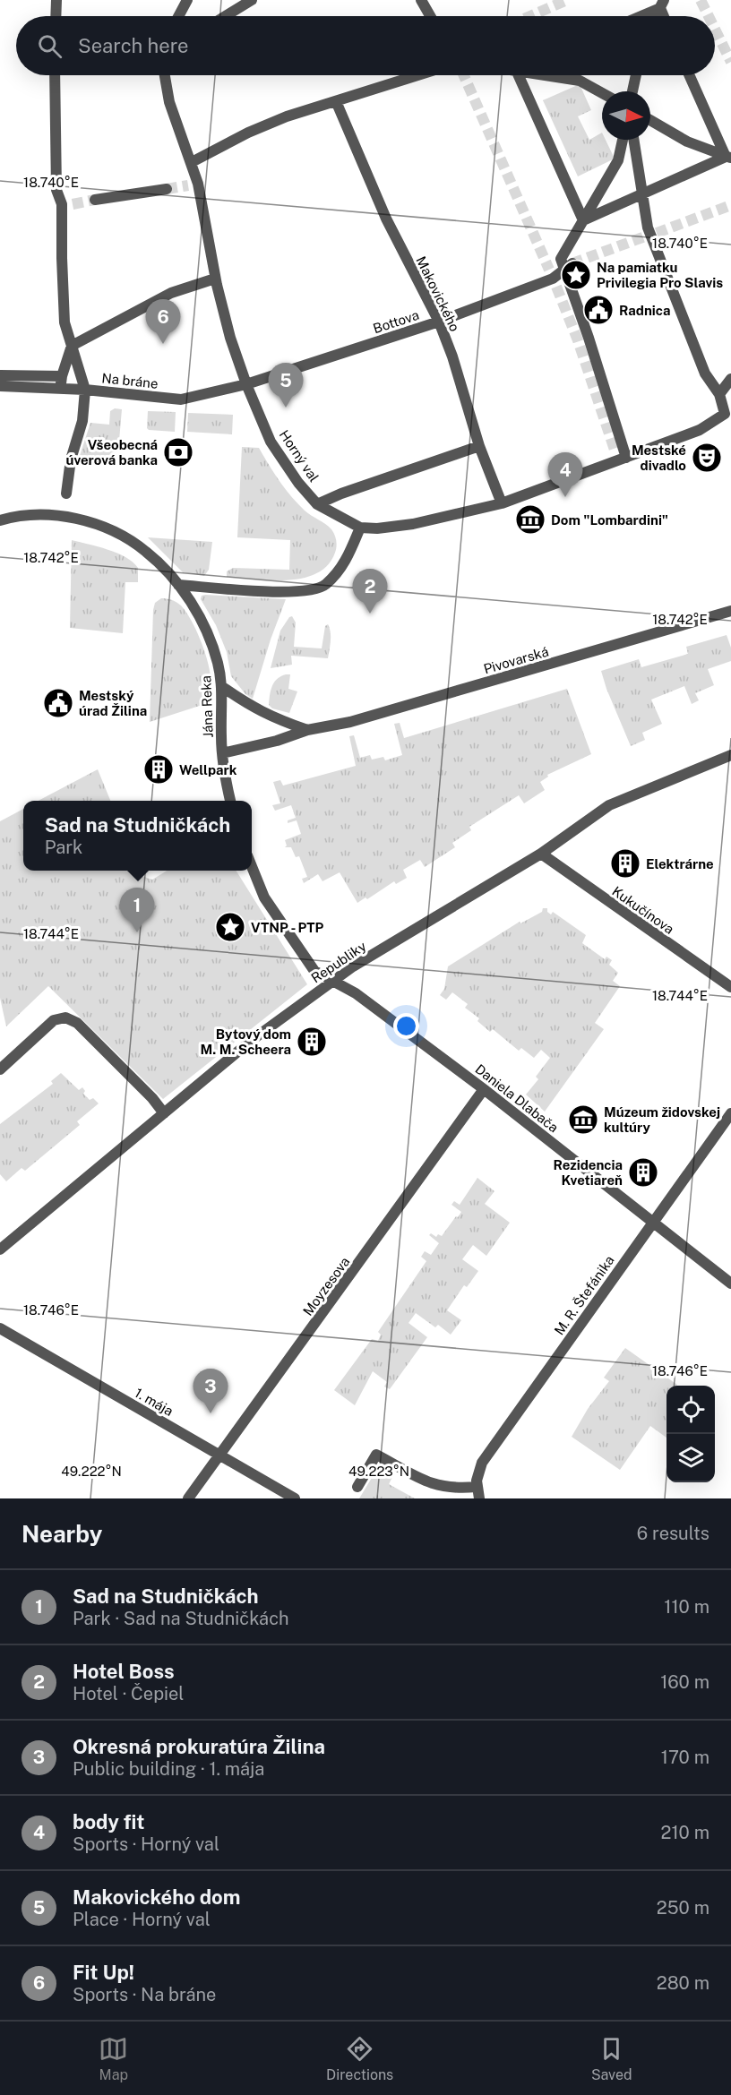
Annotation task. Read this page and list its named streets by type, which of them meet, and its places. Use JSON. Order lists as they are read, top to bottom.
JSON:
{
  "streets": {
    "street": [
      "Makovického",
      "Bottova",
      "Na bráne",
      "Horný val",
      "Pivovarská",
      "Jána Reka",
      "Kukučínova",
      "Republiky",
      "Daniela Dlabača",
      "Moyzesova",
      "M. R. Štefánika",
      "1. mája"
    ]
  },
  "crossings": [
    ["Makovického", "Bottova"],
    ["Makovického", "Horný val"],
    ["Bottova", "Na bráne"],
    ["Bottova", "Horný val"],
    ["Na bráne", "Horný val"],
    ["Pivovarská", "Jána Reka"],
    ["Kukučínova", "Republiky"],
    ["Republiky", "Daniela Dlabača"],
    ["Daniela Dlabača", "Moyzesova"],
    ["Daniela Dlabača", "M. R. Štefánika"],
    ["Moyzesova", "1. mája"]
  ],
  "places": {
    "place": ["Na pamiatku Privilegia Pro Slavis", "VTNP - PTP"],
    "public building": ["Radnica", "Mestský úrad Žilina"],
    "bank": ["Všeobecná úverová banka"],
    "theatre": ["Mestské divadlo"],
    "museum": ["Dom \"Lombardini\"", "Múzeum židovskej kultúry"],
    "building": [
      "Wellpark",
      "Elektrárne",
      "Bytový dom M. M. Scheera",
      "Rezidencia Kvetiareň"
    ]
  },
  "north": "right",
  "page": {
    "search": "Search here",
    "pins": [
      "6",
      "5",
      "4",
      "2",
      "1",
      "3"
    ],
    "popup": ["Sad na Studničkách", "Park"],
    "heading": ["Nearby", "6 results"],
    "list": [
      {
        "mark": "1",
        "name": "Sad na Studničkách",
        "note": "Park · Sad na Studničkách",
        "value": "110 m"
      },
      {
        "mark": "2",
        "name": "Hotel Boss",
        "note": "Hotel · Čepiel",
        "value": "160 m"
      },
      {
        "mark": "3",
        "name": "Okresná prokuratúra Žilina",
        "note": "Public building · 1. mája",
        "value": "170 m"
      },
      {
        "mark": "4",
        "name": "body fit",
        "note": "Sports · Horný val",
        "value": "210 m"
      },
      {
        "mark": "5",
        "name": "Makovického dom",
        "note": "Place · Horný val",
        "value": "250 m"
      },
      {
        "mark": "6",
        "name": "Fit Up!",
        "note": "Sports · Na bráne",
        "value": "280 m"
      }
    ],
    "nav": ["Map", "Directions", "Saved"]
  },
  "coordinates": [
    "18.740°E",
    "18.742°E",
    "18.744°E",
    "18.746°E",
    "49.222°N",
    "49.223°N"
  ]
}
